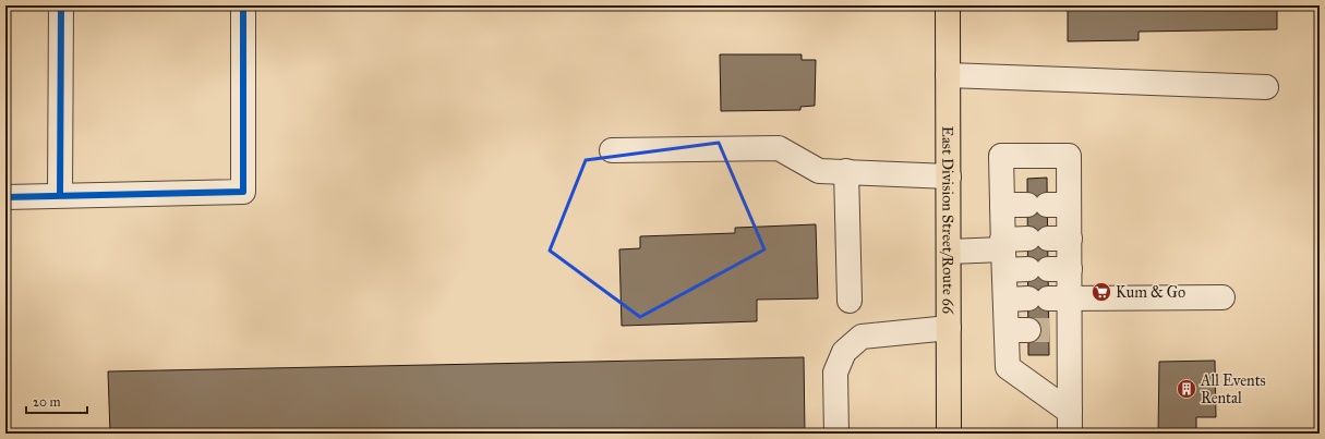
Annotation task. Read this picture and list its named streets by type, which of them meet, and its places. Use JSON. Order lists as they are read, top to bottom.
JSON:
{
  "streets": {
    "main road": ["East Division Street/Route 66"]
  },
  "places": {
    "supermarket": ["Kum & Go"],
    "building": ["All Events Rental"]
  },
  "scale_bar": "20 m"
}
